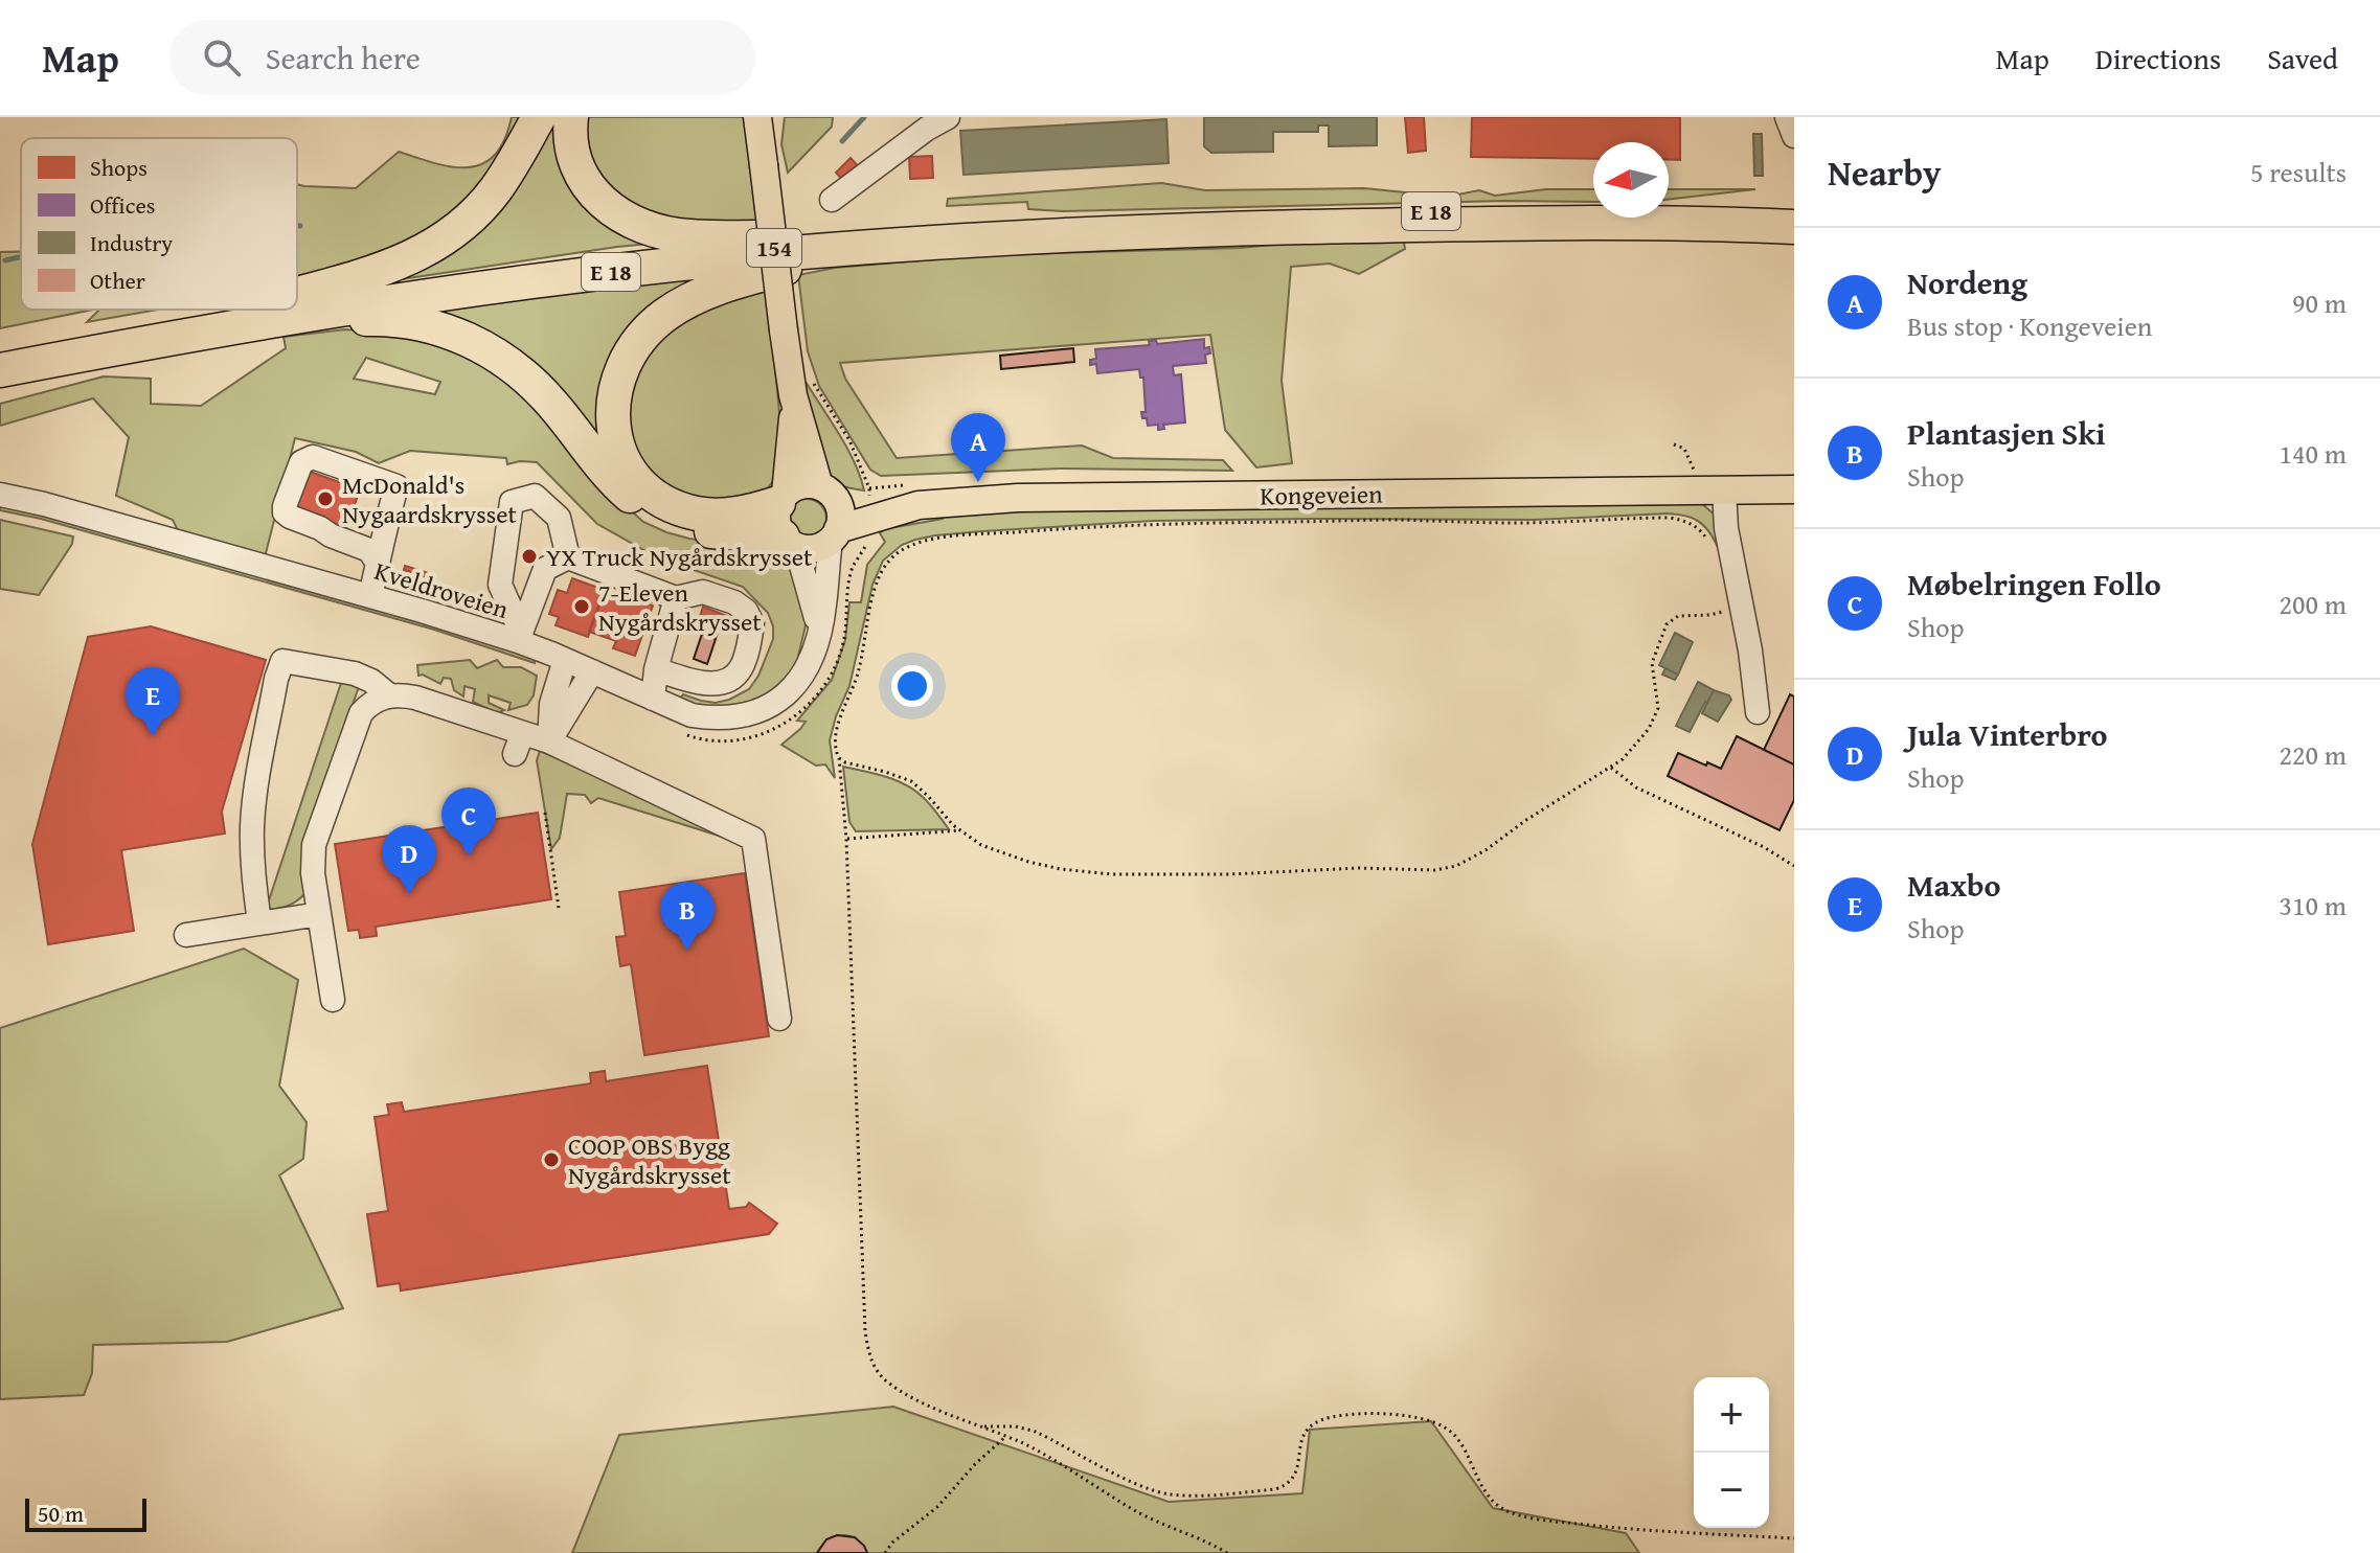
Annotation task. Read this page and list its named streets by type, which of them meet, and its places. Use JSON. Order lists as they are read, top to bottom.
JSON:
{
  "streets": {
    "highway": ["E 18"],
    "main road": ["154", "Kongeveien"],
    "street": ["Kveldroveien"]
  },
  "crossings": [
    ["E 18", "154"],
    ["E 18", "Kongeveien"],
    ["E 18", "Kveldroveien"],
    ["154", "Kongeveien"],
    ["154", "Kveldroveien"],
    ["Kongeveien", "Kveldroveien"]
  ],
  "places": [
    "McDonald's Nygaardskrysset",
    "YX Truck Nygårdskrysset",
    "7-Eleven Nygårdskrysset",
    "COOP OBS Bygg Nygårdskrysset"
  ],
  "legend": [
    "Shops",
    "Offices",
    "Industry",
    "Other"
  ],
  "scale_bar": "50 m",
  "north": "left",
  "page": {
    "header": "Map",
    "search": "Search here",
    "nav": ["Map", "Directions", "Saved"],
    "heading": ["Nearby", "5 results"],
    "list": [
      {
        "mark": "A",
        "name": "Nordeng",
        "note": "Bus stop · Kongeveien",
        "value": "90 m"
      },
      {
        "mark": "B",
        "name": "Plantasjen Ski",
        "note": "Shop",
        "value": "140 m"
      },
      {
        "mark": "C",
        "name": "Møbelringen Follo",
        "note": "Shop",
        "value": "200 m"
      },
      {
        "mark": "D",
        "name": "Jula Vinterbro",
        "note": "Shop",
        "value": "220 m"
      },
      {
        "mark": "E",
        "name": "Maxbo",
        "note": "Shop",
        "value": "310 m"
      }
    ],
    "pins": [
      "A",
      "E",
      "C",
      "D",
      "B"
    ],
    "map_buttons": ["+", "−"],
    "scale": "50 m"
  }
}
